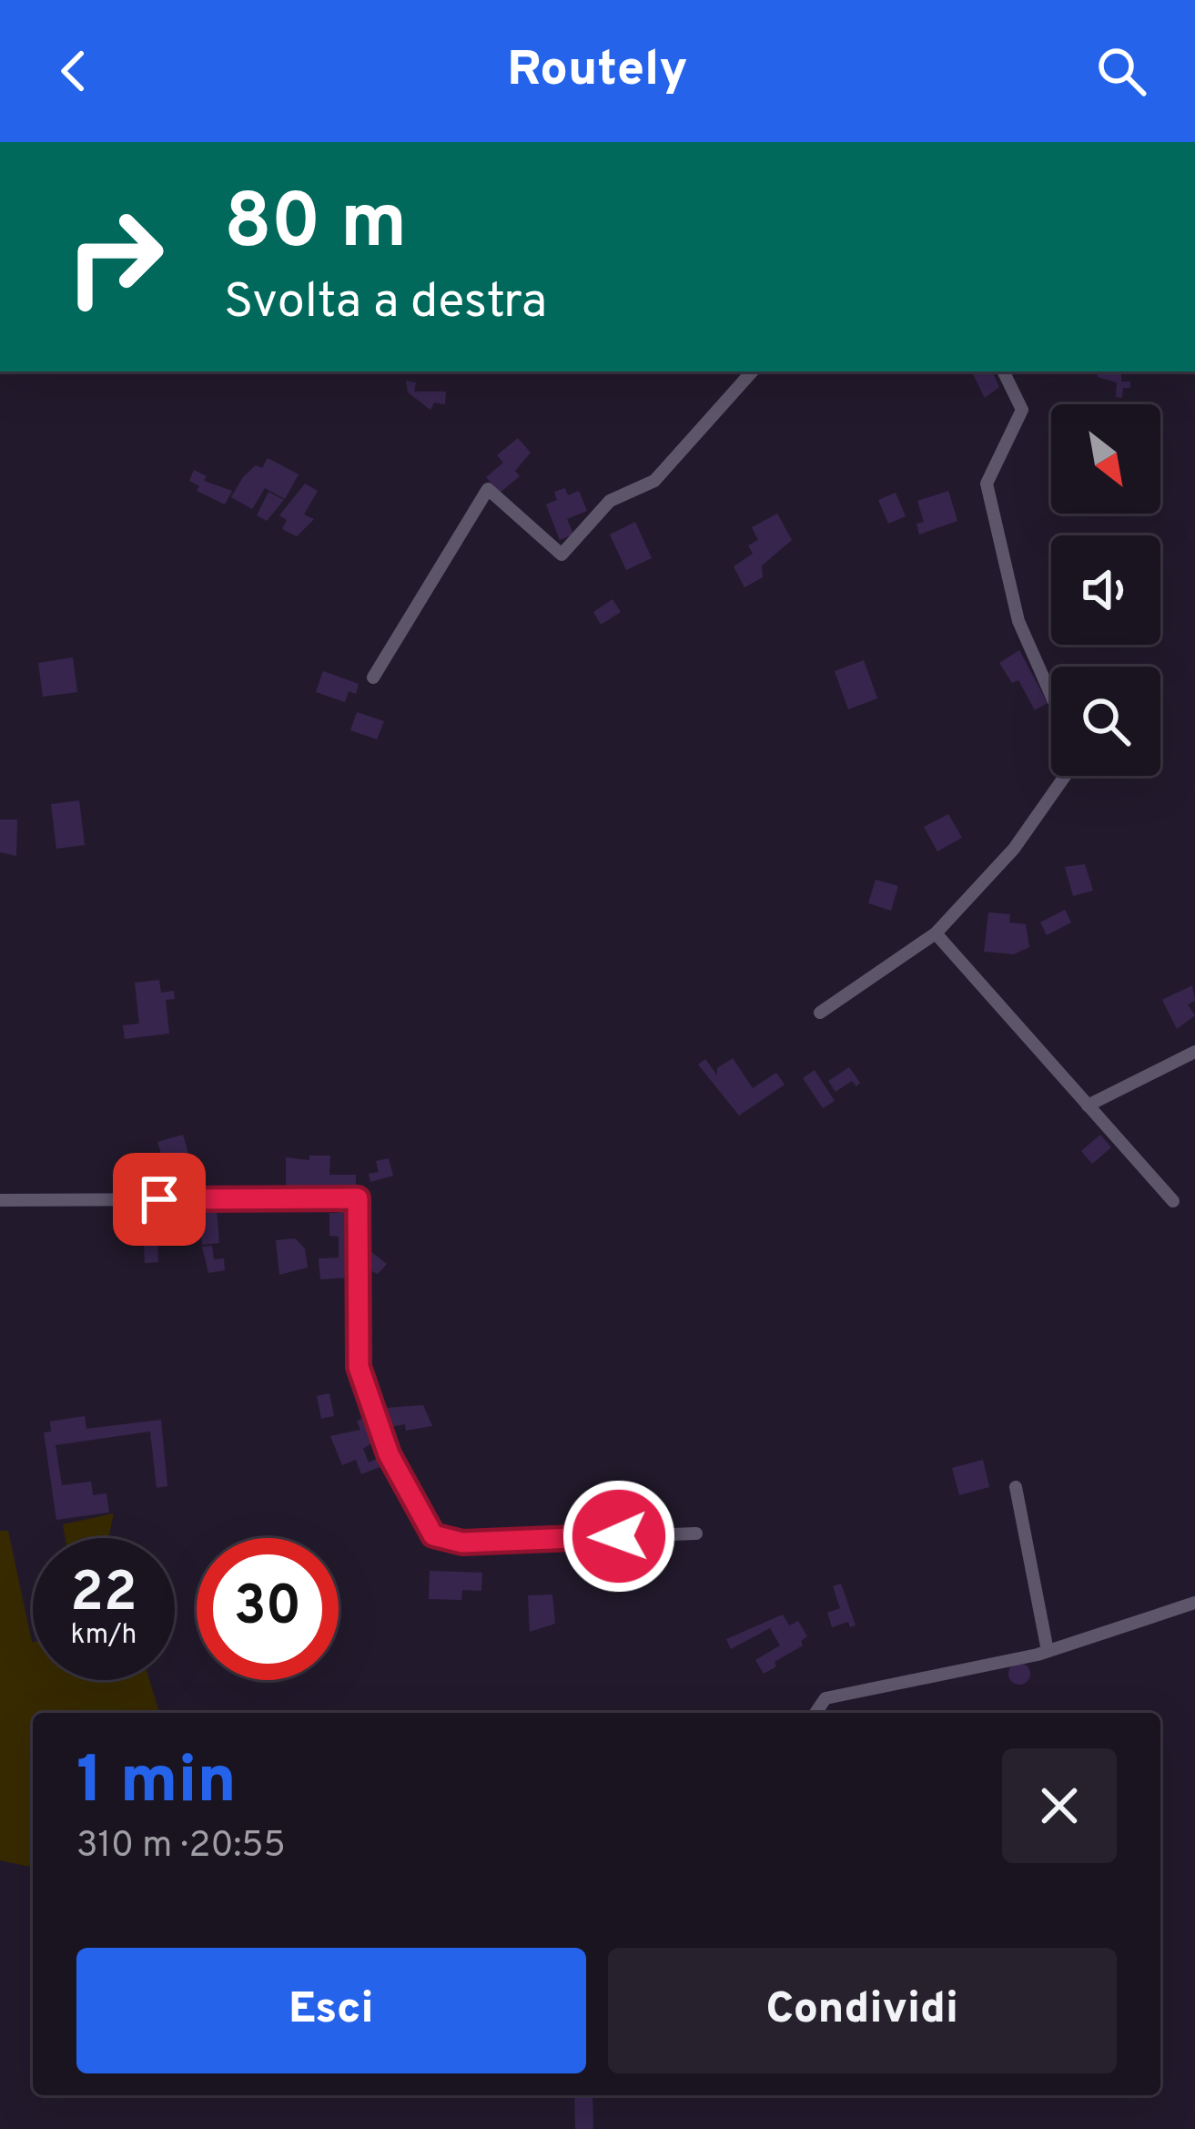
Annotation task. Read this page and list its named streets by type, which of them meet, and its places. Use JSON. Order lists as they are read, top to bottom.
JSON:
{
  "north": "bottom right",
  "page": {
    "header": "Routely",
    "turn": ["80 m", "Svolta a destra"],
    "speed": "22 km/h",
    "limit": "30",
    "heading": ["1 min", "310 m · 20:55"],
    "buttons": ["Esci", "Condividi"]
  }
}
